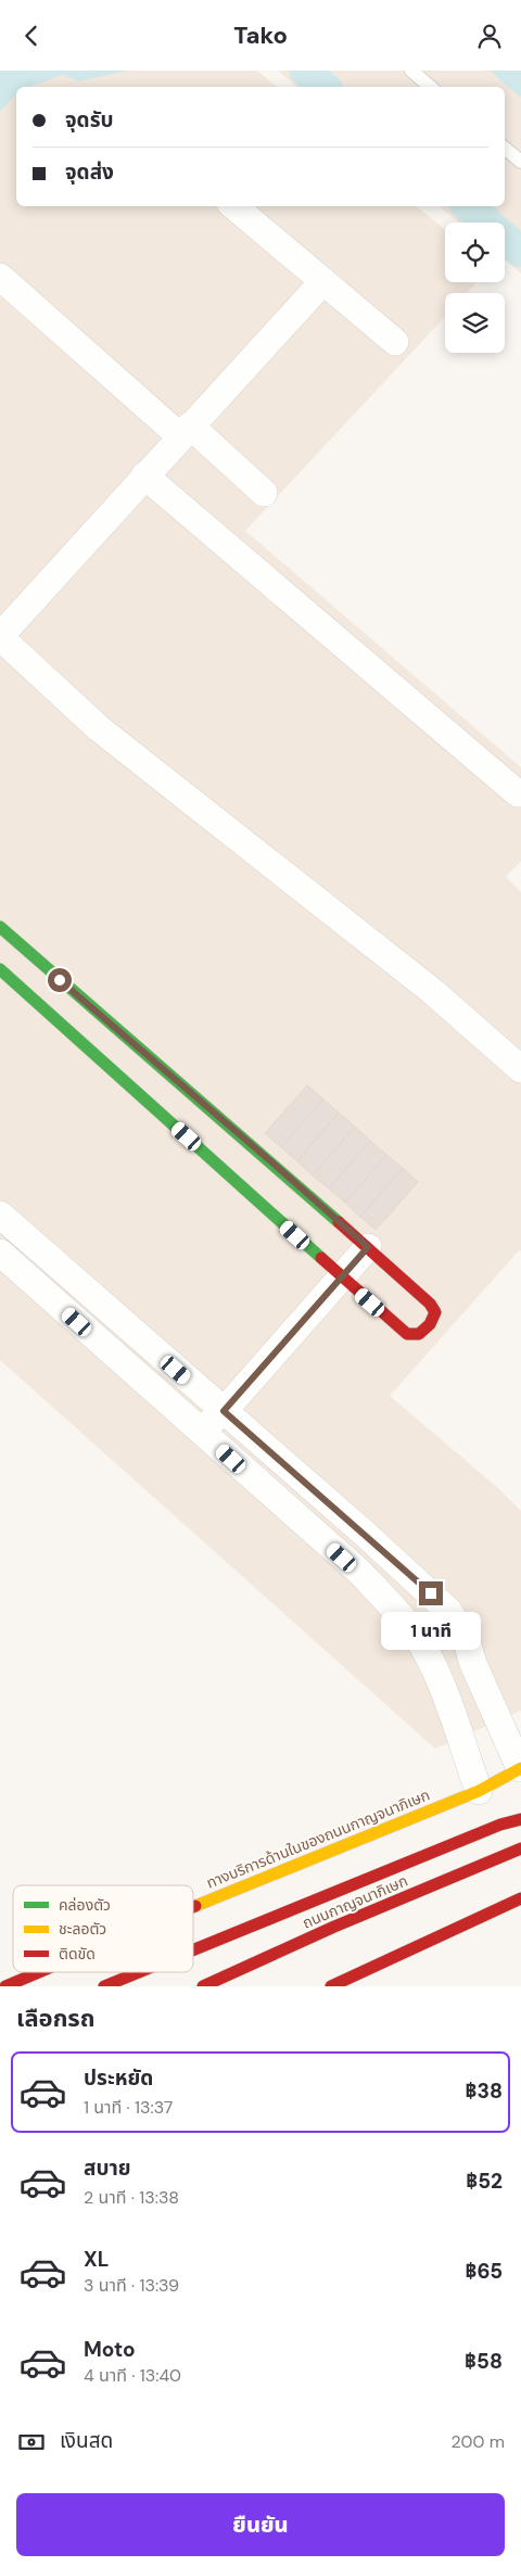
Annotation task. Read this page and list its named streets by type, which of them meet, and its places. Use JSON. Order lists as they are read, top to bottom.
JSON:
{
  "streets": {
    "main road": ["ทางบริการด้านในของถนนกาญจนาภิเษก", "ถนนกาญจนาภิเษก"]
  },
  "legend": ["คล่องตัว", "ชะลอตัว", "ติดขัด"],
  "page": {
    "header": "Tako",
    "banner": ["จุดรับ", "จุดส่ง"],
    "bubble": "1 นาที",
    "heading": "เลือกรถ",
    "list": [
      {
        "name": "ประหยัด",
        "note": "1 นาที · 13:37",
        "value": "฿38"
      },
      {
        "name": "สบาย",
        "note": "2 นาที · 13:38",
        "value": "฿52"
      },
      {
        "name": "XL",
        "note": "3 นาที · 13:39",
        "value": "฿65"
      },
      {
        "name": "Moto",
        "note": "4 นาที · 13:40",
        "value": "฿58"
      }
    ],
    "pay": ["เงินสด", "200 m"],
    "buttons": "ยืนยัน"
  }
}
